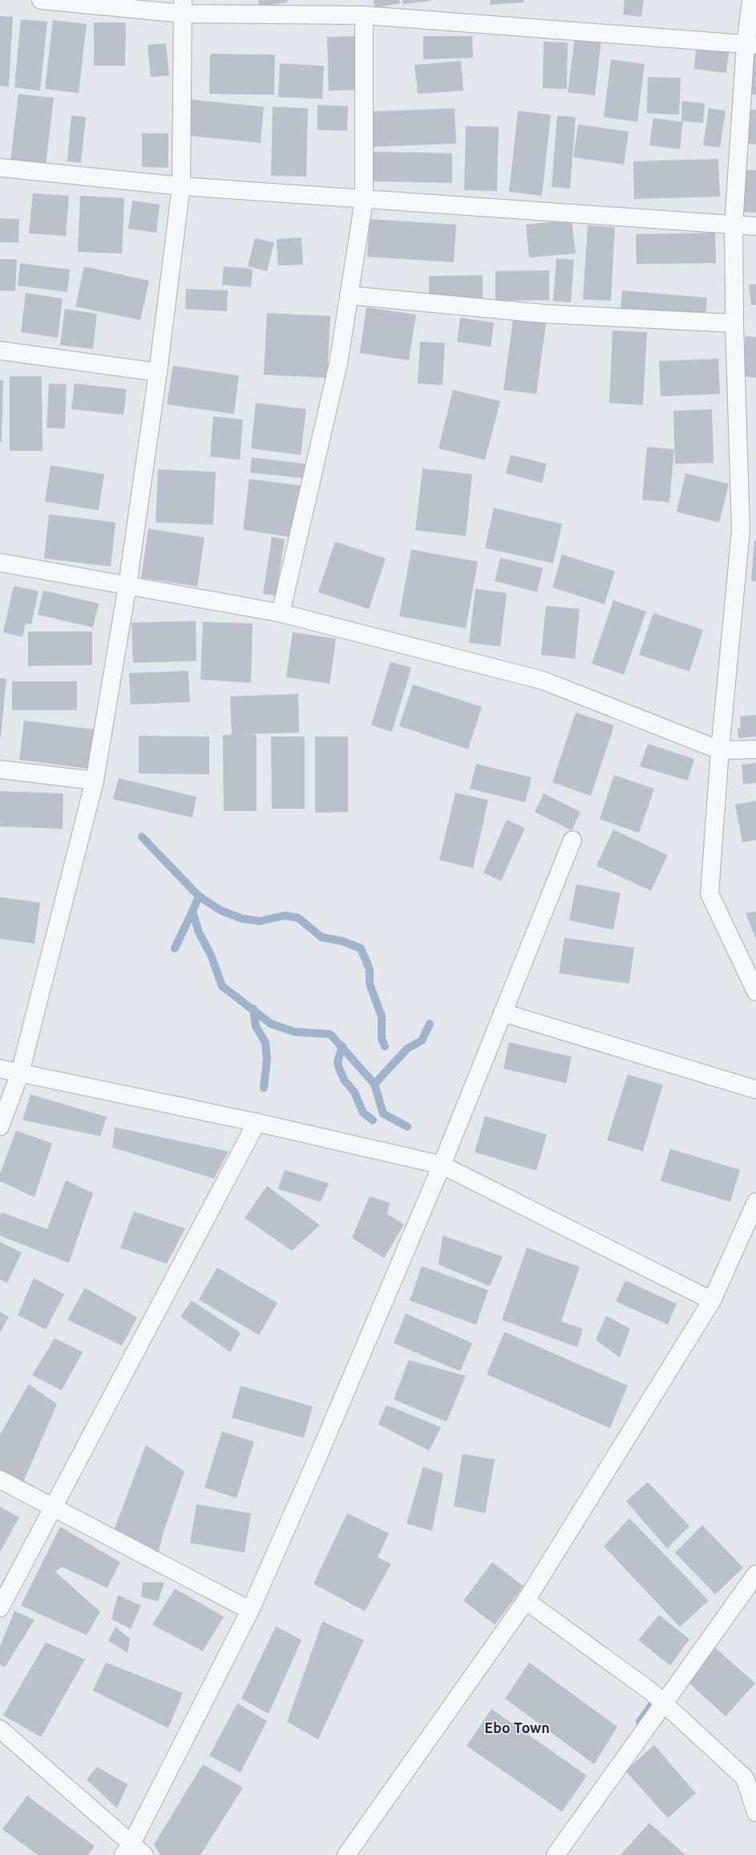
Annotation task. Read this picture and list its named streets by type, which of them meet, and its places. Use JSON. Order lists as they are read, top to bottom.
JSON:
{
  "districts": ["Ebo Town"]
}
